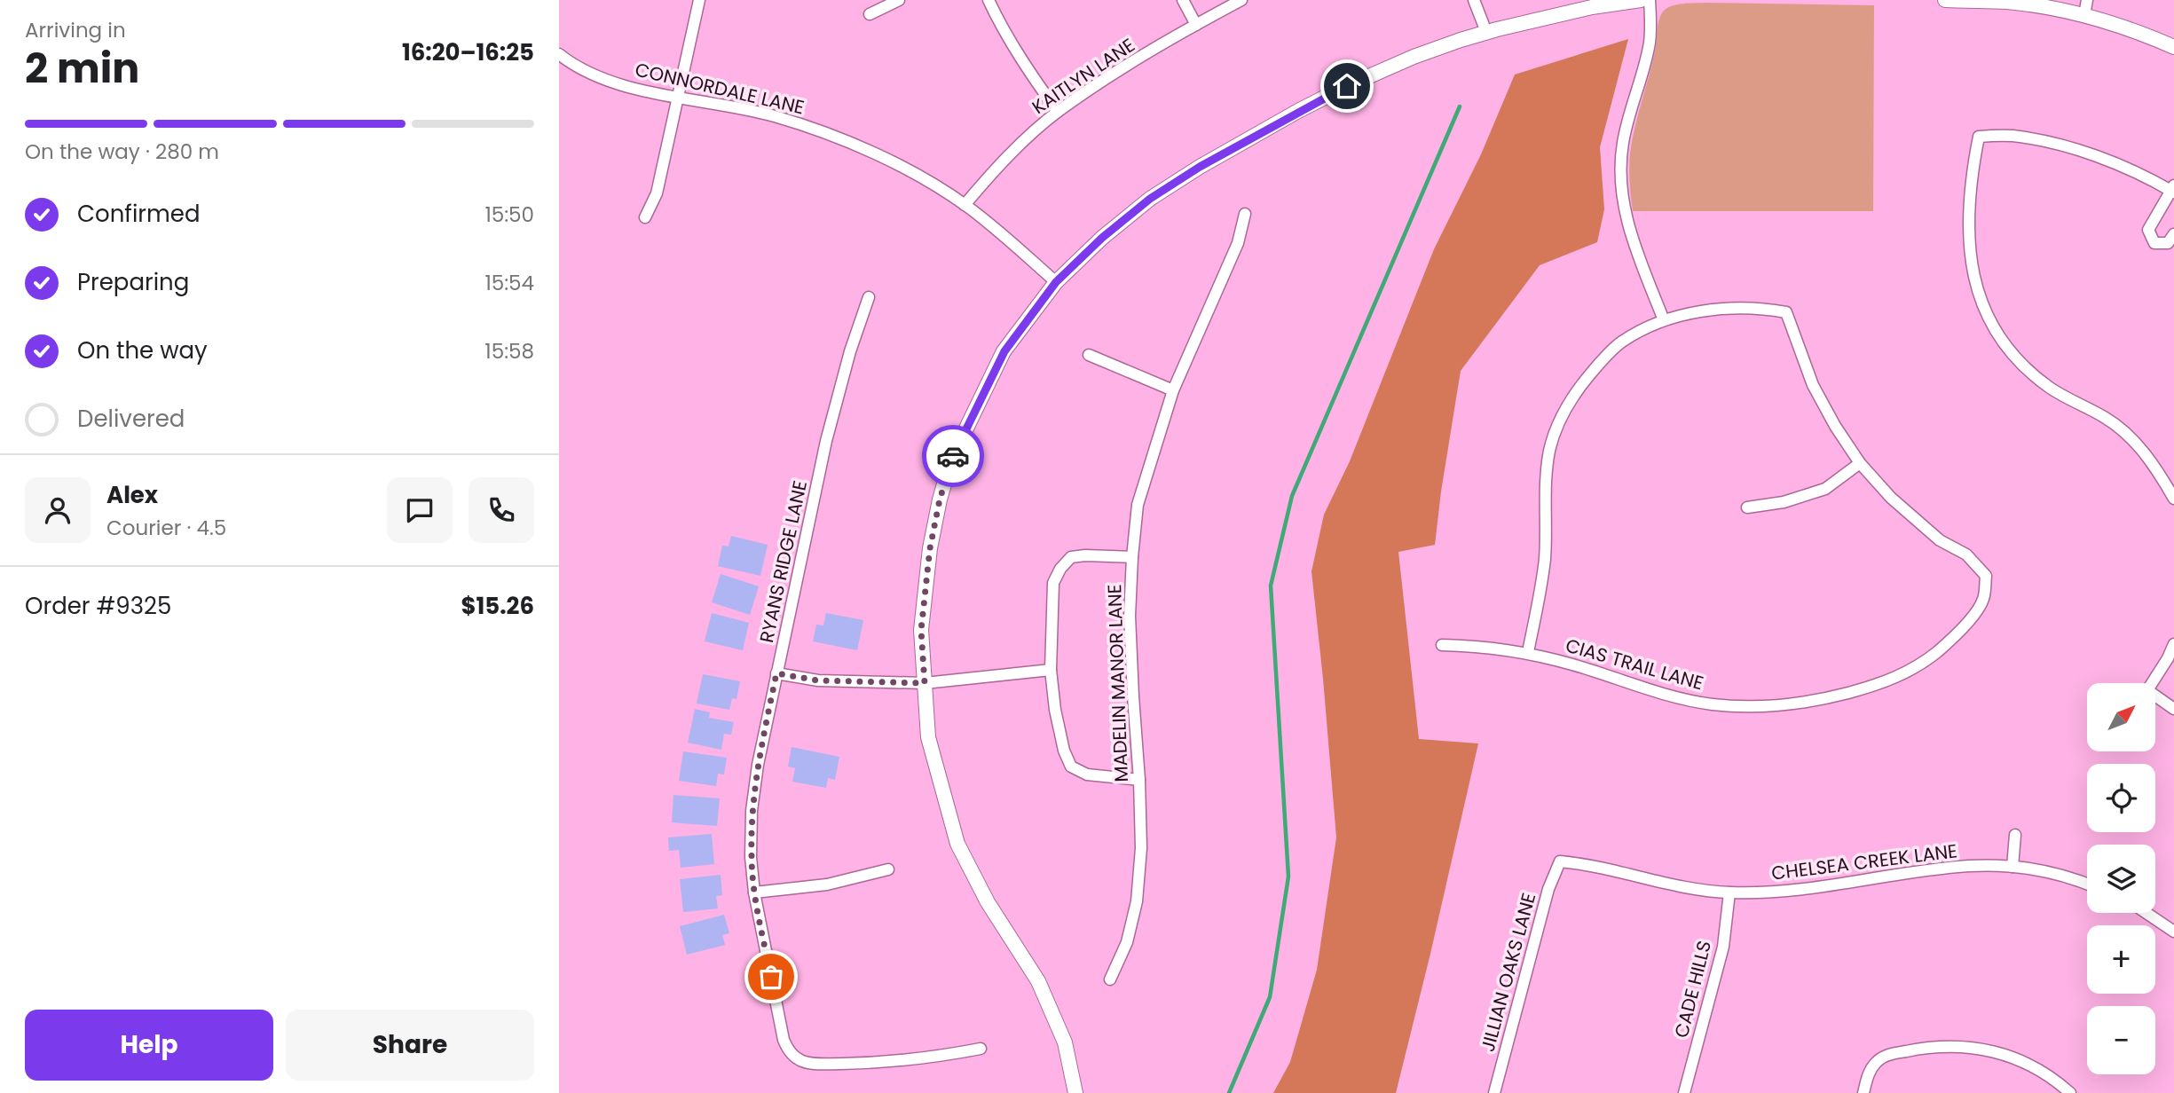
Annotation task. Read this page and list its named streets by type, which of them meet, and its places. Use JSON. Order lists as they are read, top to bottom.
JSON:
{
  "streets": {
    "street": [
      "KAITLYN LANE",
      "CONNORDALE LANE",
      "RYANS RIDGE LANE",
      "CIAS TRAIL LANE",
      "MADELIN MANOR LANE",
      "CHELSEA CREEK LANE",
      "JILLIAN OAKS LANE",
      "CADE HILLS"
    ]
  },
  "crossings": [
    ["KAITLYN LANE", "CONNORDALE LANE"],
    ["CHELSEA CREEK LANE", "JILLIAN OAKS LANE"],
    ["CHELSEA CREEK LANE", "CADE HILLS"]
  ],
  "north": "top right",
  "page": {
    "heading": ["2 min", "Arriving in", "16:20–16:25"],
    "panel": [
      "Alex",
      "Courier · 4.5",
      "Order #9325",
      "$15.26"
    ],
    "bar": "On the way · 280 m",
    "list": [
      ["Confirmed", "15:50"],
      ["Preparing", "15:54"],
      ["On the way", "15:58"],
      "Delivered"
    ],
    "map_buttons": ["+", "−"],
    "buttons": ["Help", "Share"]
  }
}
